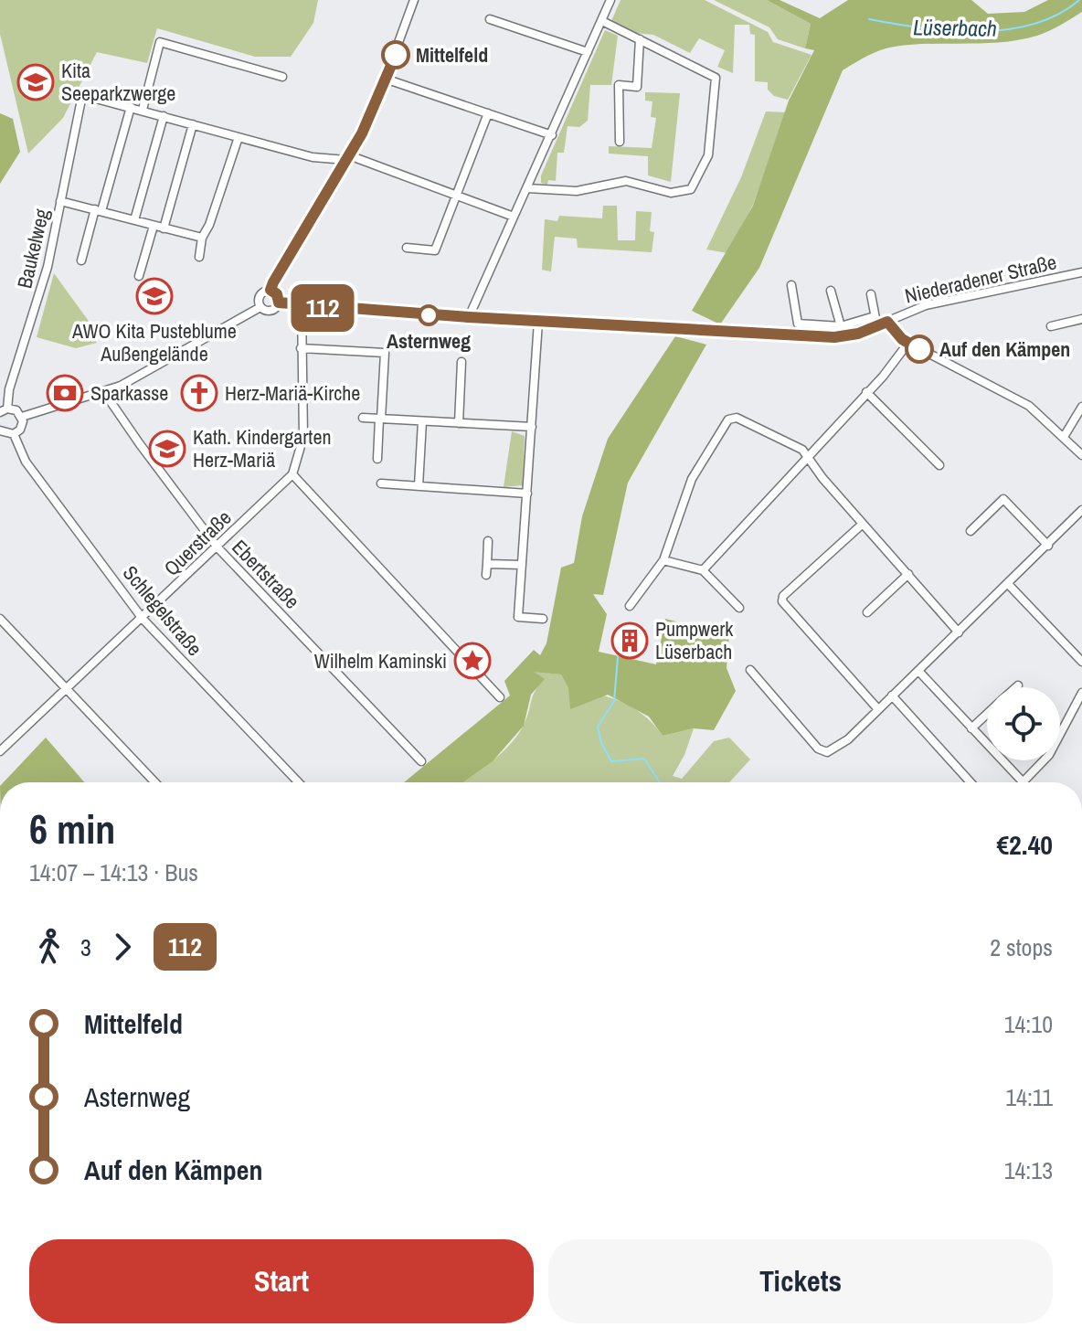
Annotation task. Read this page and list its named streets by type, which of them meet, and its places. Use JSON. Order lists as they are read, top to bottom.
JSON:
{
  "streets": {
    "street": [
      "Baukelweg",
      "Niederadener Straße",
      "Querstraße",
      "Ebertstraße",
      "Schlegelstraße"
    ]
  },
  "crossings": [
    ["Niederadener Straße", "Querstraße"],
    ["Querstraße", "Ebertstraße"],
    ["Querstraße", "Schlegelstraße"]
  ],
  "water": ["Lüserbach"],
  "places": {
    "other": ["Mittelfeld", "Asternweg", "Auf den Kämpen"],
    "school or university": ["Kita Seeparkzwerge", "AWO Kita Pusteblume Außengelände", "Kath. Kindergarten Herz-Mariä"],
    "bank": ["Sparkasse"],
    "church": ["Herz-Mariä-Kirche"],
    "building": ["Pumpwerk Lüserbach"],
    "place": ["Wilhelm Kaminski"]
  },
  "lines": ["bus line 112"],
  "page": {
    "on_map": "112",
    "heading": ["6 min", "14:07 – 14:13 · Bus", "€2.40"],
    "legs": ["3", "112", "2 stops"],
    "list": [
      {
        "name": "Mittelfeld",
        "value": "14:10"
      },
      {
        "name": "Asternweg",
        "value": "14:11"
      },
      {
        "name": "Auf den Kämpen",
        "value": "14:13"
      }
    ],
    "buttons": ["Start", "Tickets"]
  }
}
